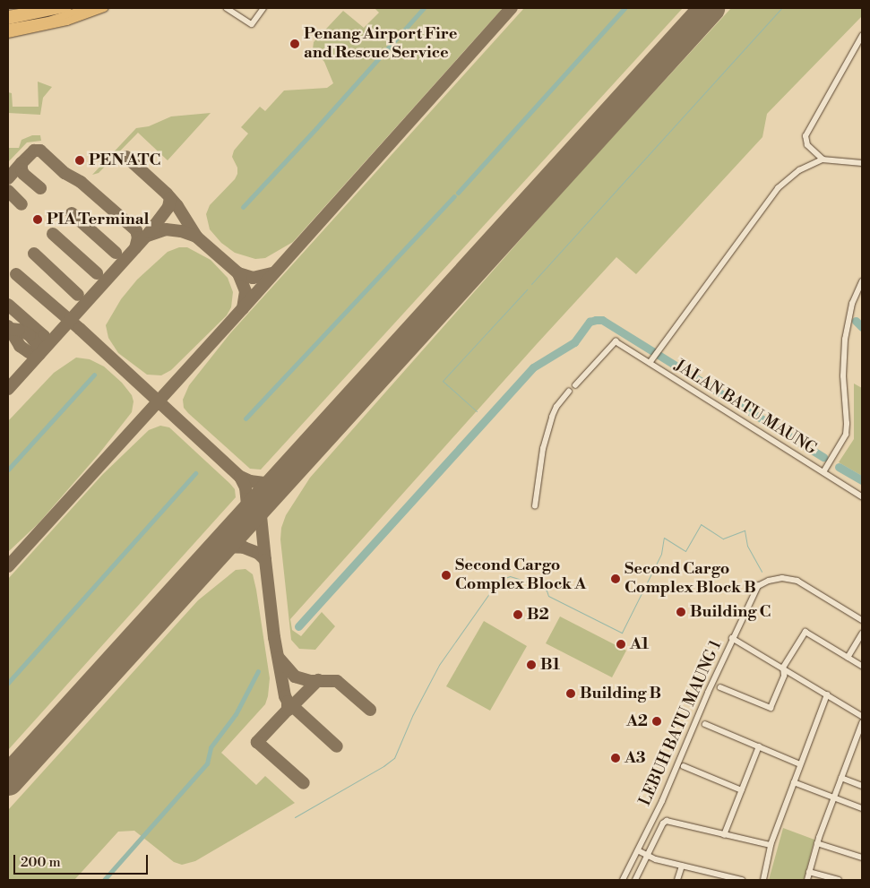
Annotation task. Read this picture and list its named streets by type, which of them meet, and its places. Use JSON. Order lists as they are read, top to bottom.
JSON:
{
  "streets": {
    "street": ["JALAN BATU MAUNG", "LEBUH BATU MAUNG 1"]
  },
  "places": [
    "Penang Airport Fire and Rescue Service",
    "PEN ATC",
    "PIA Terminal",
    "Second Cargo Complex Block A",
    "Second Cargo Complex Block B",
    "Building C",
    "B2",
    "A1",
    "B1",
    "Building B",
    "A2",
    "A3"
  ],
  "scale_bar": "200 m"
}
